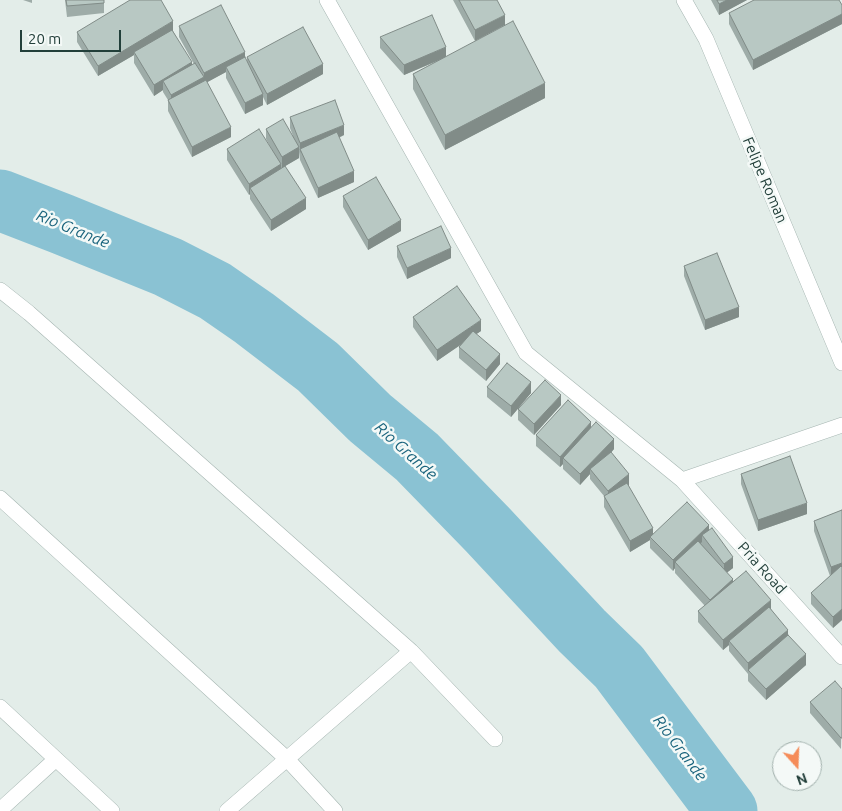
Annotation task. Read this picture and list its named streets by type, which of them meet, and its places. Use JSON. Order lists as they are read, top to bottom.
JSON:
{
  "streets": {
    "street": ["Felipe Roman", "Pria Road"]
  },
  "water": ["Rio Grande"],
  "scale_bar": "20 m",
  "north": "bottom"
}
